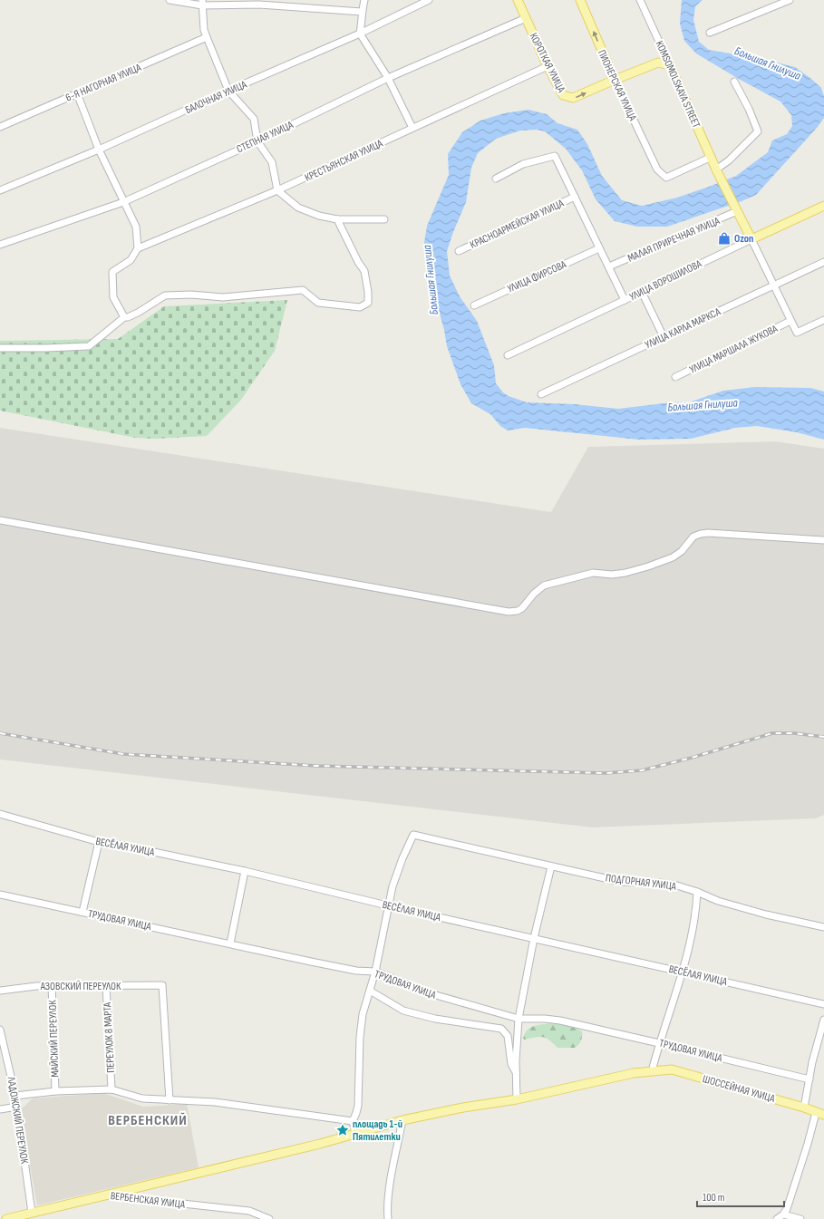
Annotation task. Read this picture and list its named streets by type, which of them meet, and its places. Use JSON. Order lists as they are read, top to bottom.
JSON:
{
  "streets": {
    "main road": [
      "КОРОТКАЯ УЛИЦА",
      "KOMSOMOLSKAYA STREET",
      "ПИОНЕРСКАЯ УЛИЦА",
      "УЛИЦА ВОРОШИЛОВА",
      "ШОССЕЙНАЯ УЛИЦА",
      "ВЕРБЕНСКАЯ УЛИЦА"
    ],
    "street": [
      "6-Я НАГОРНАЯ УЛИЦА",
      "БАЛОЧНАЯ УЛИЦА",
      "СТЕПНАЯ УЛИЦА",
      "КРЕСТЬЯНСКАЯ УЛИЦА",
      "КРАСНОАРМЕЙСКАЯ УЛИЦА",
      "МАЛАЯ ПРИРЕЧНАЯ УЛИЦА",
      "УЛИЦА ФИРСОВА",
      "УЛИЦА КАРЛА МАРКСА",
      "УЛИЦА МАРШАЛА ЖУКОВА",
      "ВЕСЁЛАЯ УЛИЦА",
      "ПОДГОРНАЯ УЛИЦА",
      "ТРУДОВАЯ УЛИЦА",
      "АЗОВСКИЙ ПЕРЕУЛОК",
      "ПЕРЕУЛОК 8 МАРТА",
      "МАЙСКИЙ ПЕРЕУЛОК",
      "ЛАДОЖСКИЙ ПЕРЕУЛОК"
    ]
  },
  "crossings": [
    ["КОРОТКАЯ УЛИЦА", "KOMSOMOLSKAYA STREET"],
    ["КОРОТКАЯ УЛИЦА", "ПИОНЕРСКАЯ УЛИЦА"],
    ["КОРОТКАЯ УЛИЦА", "СТЕПНАЯ УЛИЦА"],
    ["КОРОТКАЯ УЛИЦА", "КРЕСТЬЯНСКАЯ УЛИЦА"],
    ["KOMSOMOLSKAYA STREET", "ПИОНЕРСКАЯ УЛИЦА"],
    ["KOMSOMOLSKAYA STREET", "МАЛАЯ ПРИРЕЧНАЯ УЛИЦА"],
    ["KOMSOMOLSKAYA STREET", "УЛИЦА ВОРОШИЛОВА"],
    ["ВЕСЁЛАЯ УЛИЦА", "ПОДГОРНАЯ УЛИЦА"],
    ["АЗОВСКИЙ ПЕРЕУЛОК", "ПЕРЕУЛОК 8 МАРТА"],
    ["АЗОВСКИЙ ПЕРЕУЛОК", "МАЙСКИЙ ПЕРЕУЛОК"],
    ["ЛАДОЖСКИЙ ПЕРЕУЛОК", "ВЕРБЕНСКАЯ УЛИЦА"]
  ],
  "districts": ["ВЕРБЕНСКИЙ"],
  "water": ["Большая Гнилуша"],
  "places": {
    "shop": ["Ozon"],
    "place": ["площадь 1-й Пятилетки"]
  },
  "scale_bar": "100 m"
}
